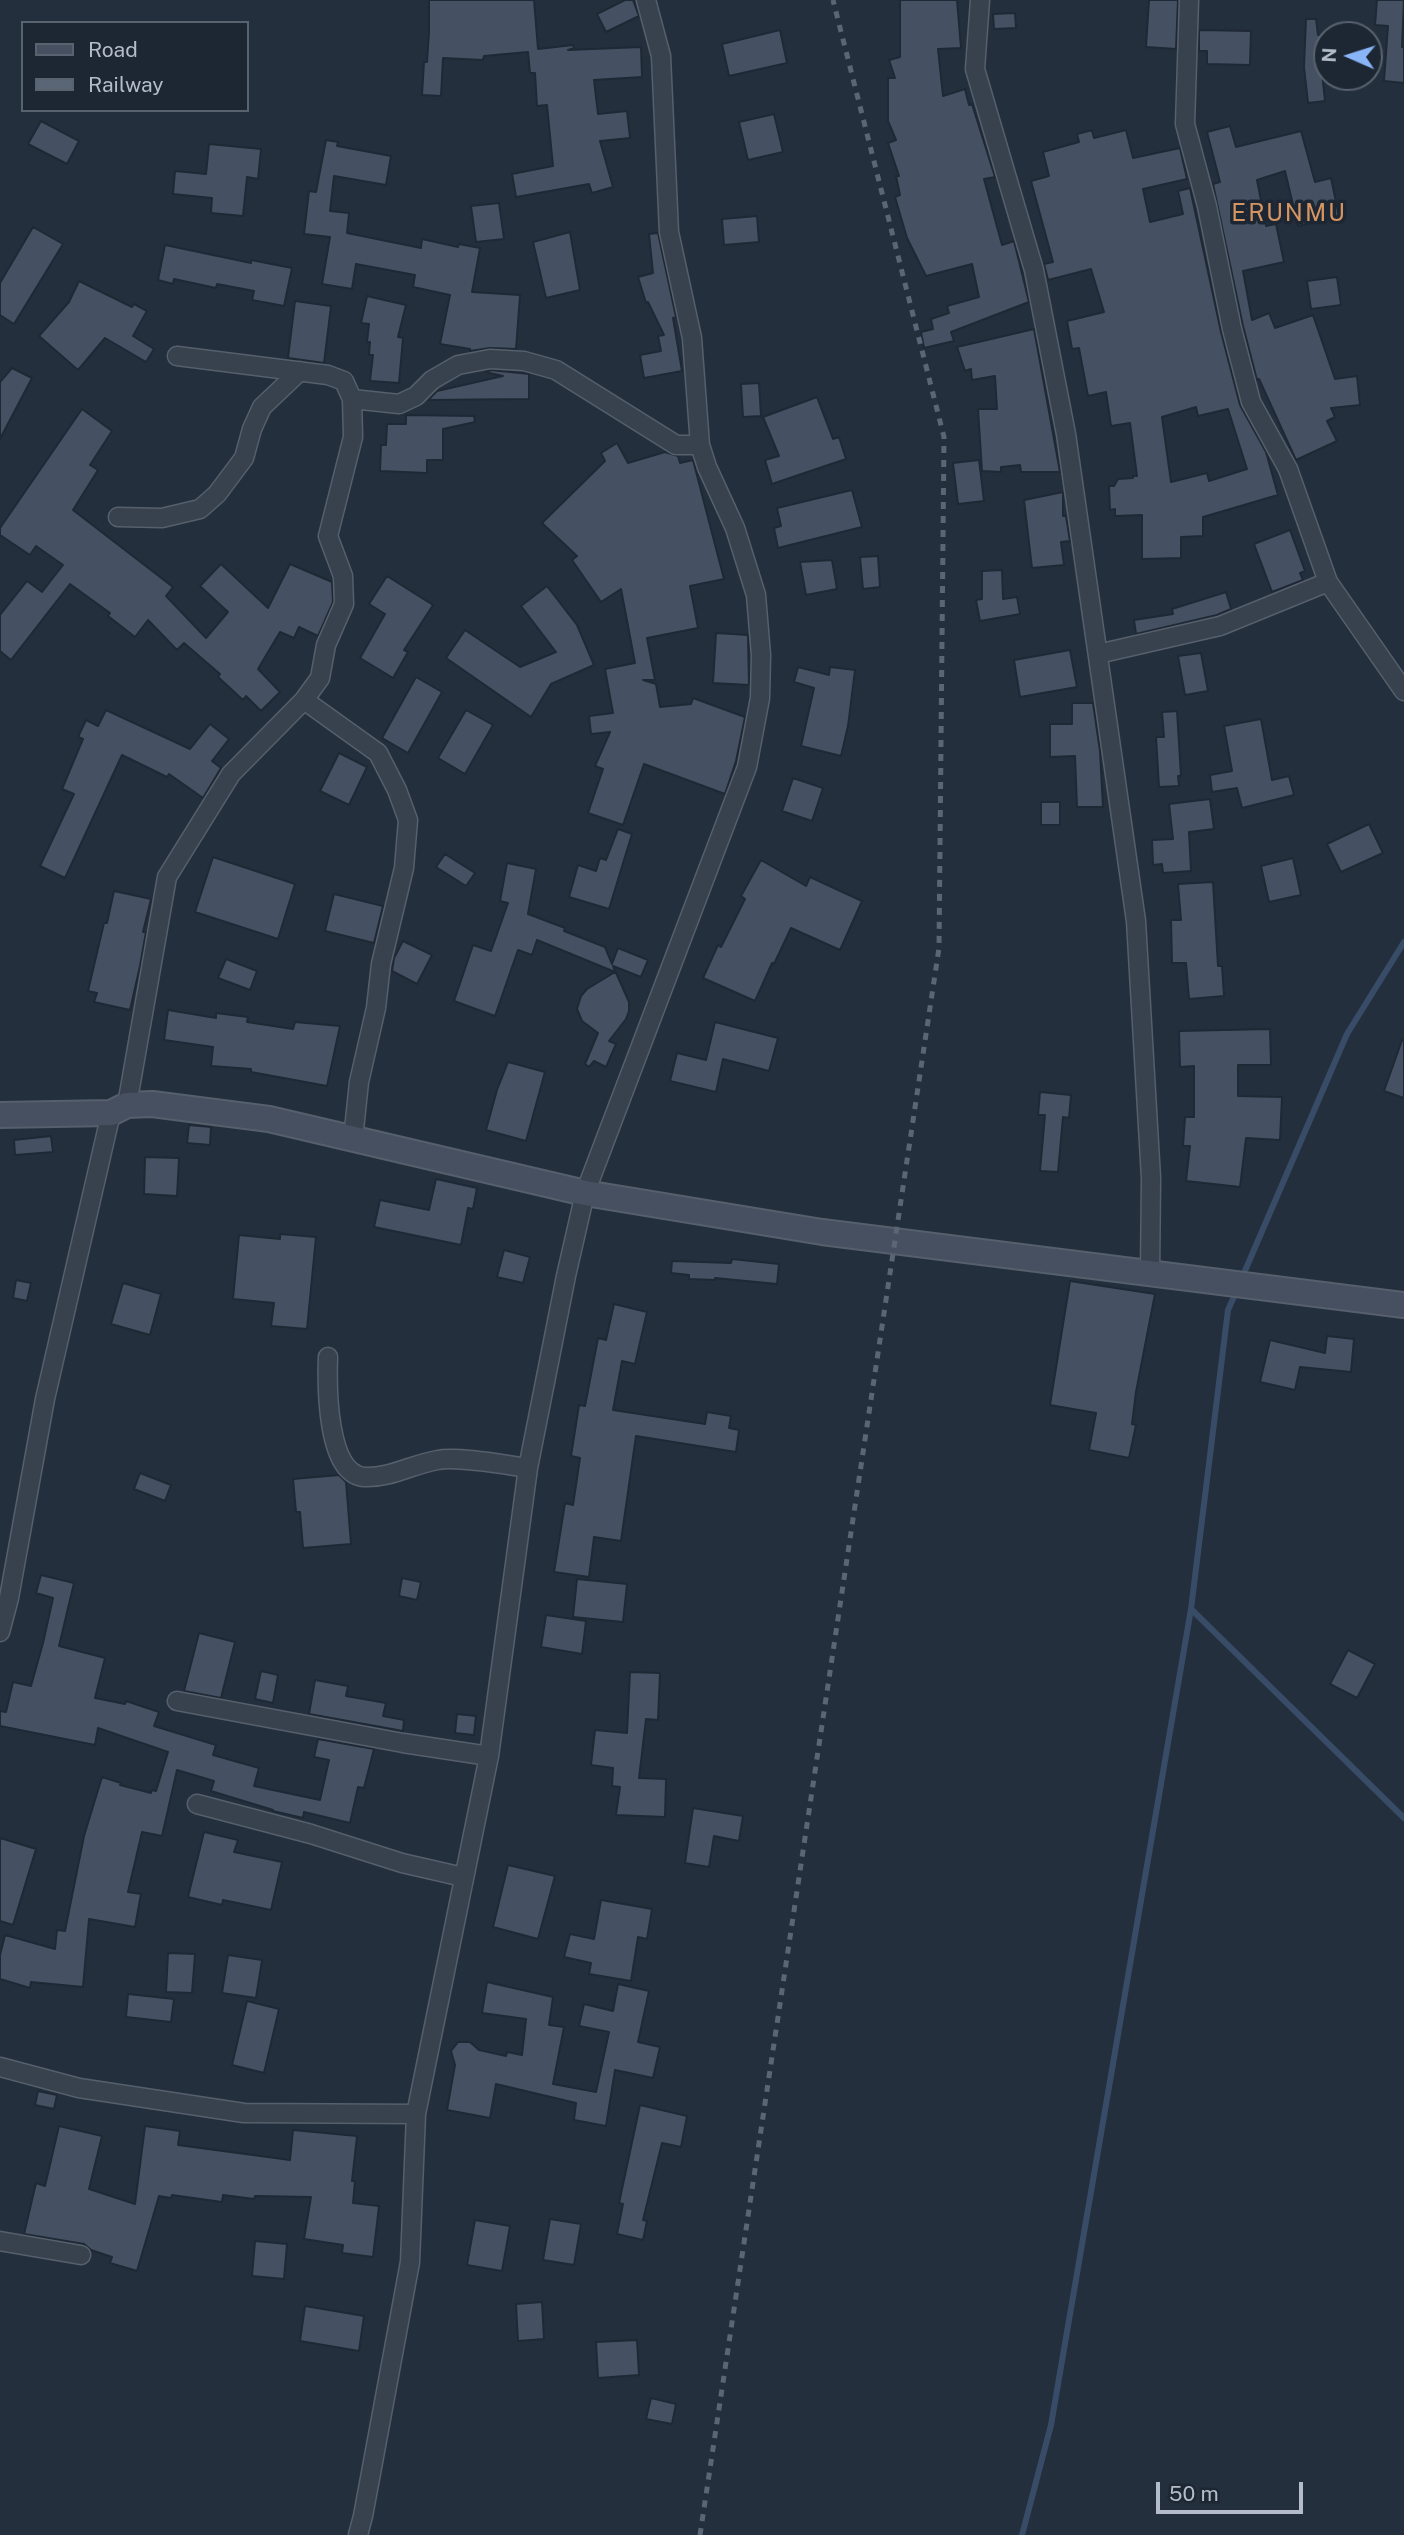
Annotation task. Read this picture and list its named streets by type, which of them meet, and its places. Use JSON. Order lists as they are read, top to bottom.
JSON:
{
  "districts": ["ERUNMU"],
  "legend": ["Road", "Railway"],
  "scale_bar": "50 m",
  "north": "left"
}
